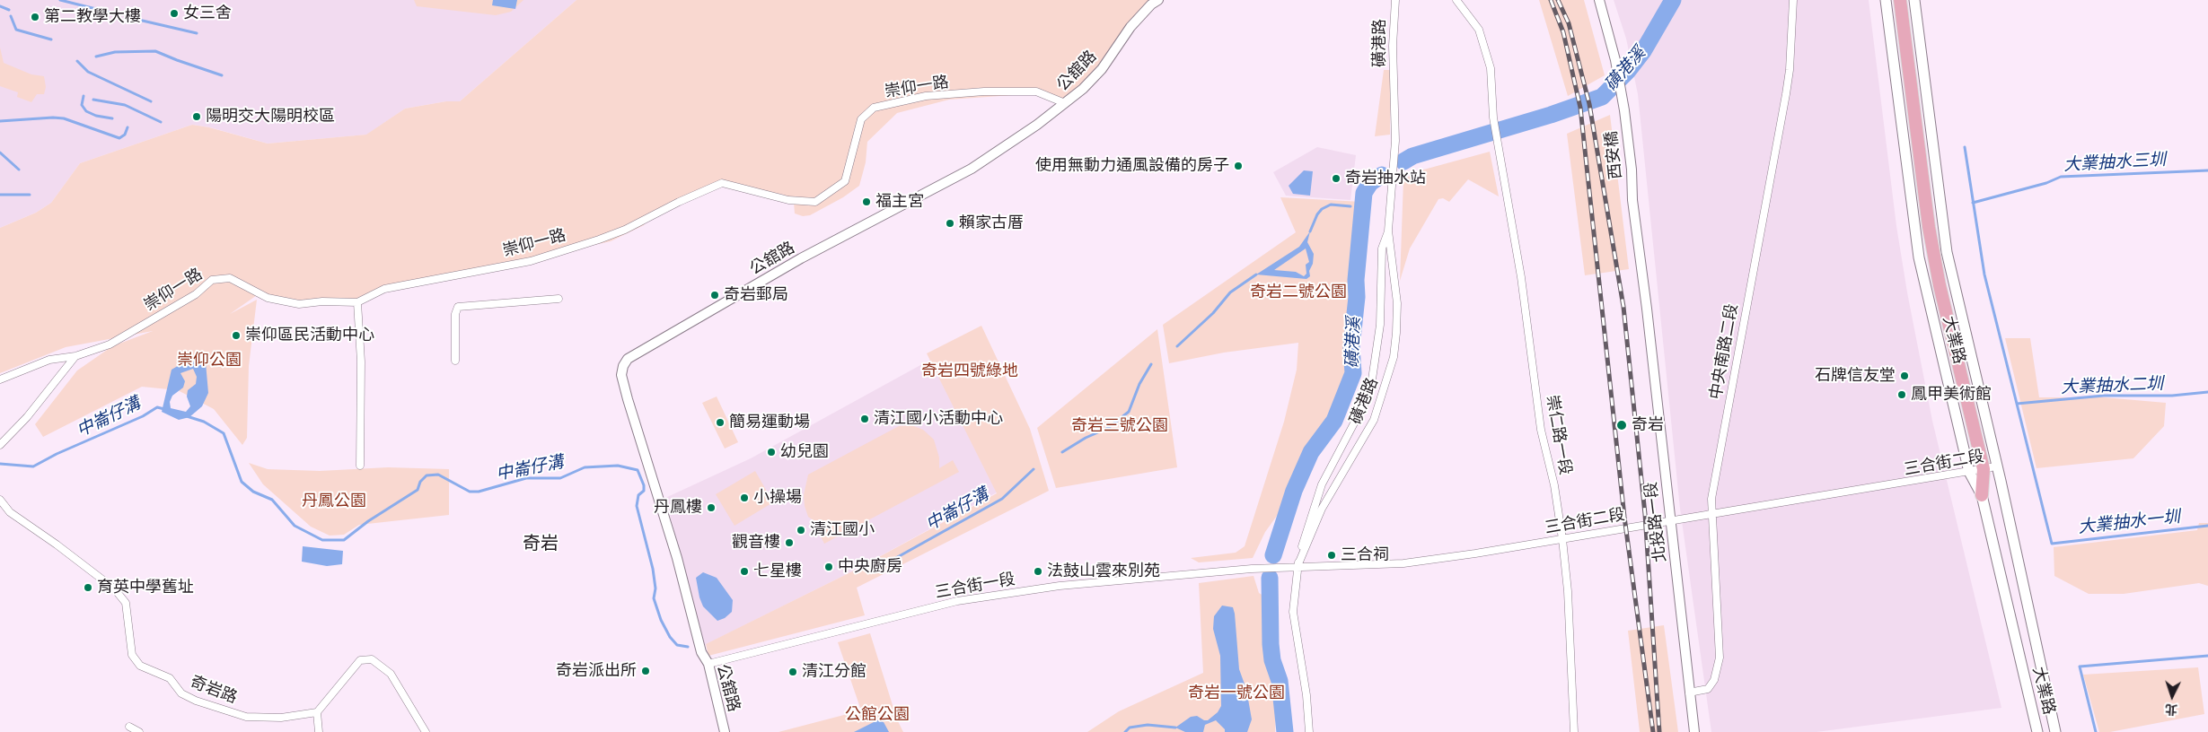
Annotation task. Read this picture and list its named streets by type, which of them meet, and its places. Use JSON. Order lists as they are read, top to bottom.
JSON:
{
  "streets": {
    "main road": ["大業路"],
    "street": [
      "磺港路",
      "公舘路",
      "崇仰一路",
      "西安橋",
      "中央南路二段",
      "崇仁路一段",
      "三合街二段",
      "北投路一段",
      "三合街一段",
      "奇岩路"
    ]
  },
  "crossings": [
    ["磺港路", "三合街二段"],
    ["公舘路", "崇仰一路"],
    ["公舘路", "三合街一段"],
    ["西安橋", "北投路一段"],
    ["大業路", "三合街二段"],
    ["中央南路二段", "三合街二段"],
    ["中央南路二段", "北投路一段"],
    ["崇仁路一段", "三合街二段"],
    ["三合街二段", "北投路一段"],
    ["三合街二段", "三合街一段"]
  ],
  "districts": ["奇岩"],
  "water": [
    "磺港溪",
    "大業抽水三圳",
    "大業抽水二圳",
    "中崙仔溝",
    "大業抽水一圳"
  ],
  "parks": [
    "奇岩二號公園",
    "崇仰公園",
    "奇岩四號綠地",
    "奇岩三號公園",
    "丹鳳公園",
    "奇岩一號公園",
    "公館公園"
  ],
  "places": [
    "女三舍",
    "第二教學大樓",
    "陽明交大陽明校區",
    "使用無動力通風設備的房子",
    "奇岩抽水站",
    "福主宮",
    "賴家古厝",
    "奇岩郵局",
    "崇仰區民活動中心",
    "石牌信友堂",
    "鳳甲美術館",
    "清江國小活動中心",
    "簡易運動場",
    "奇岩",
    "幼兒園",
    "小操場",
    "丹鳳樓",
    "清江國小",
    "觀音樓",
    "三合祠",
    "中央廚房",
    "七星樓",
    "法鼓山雲來別苑",
    "育英中學舊址",
    "奇岩派出所",
    "清江分館"
  ],
  "north": "bottom"
}
